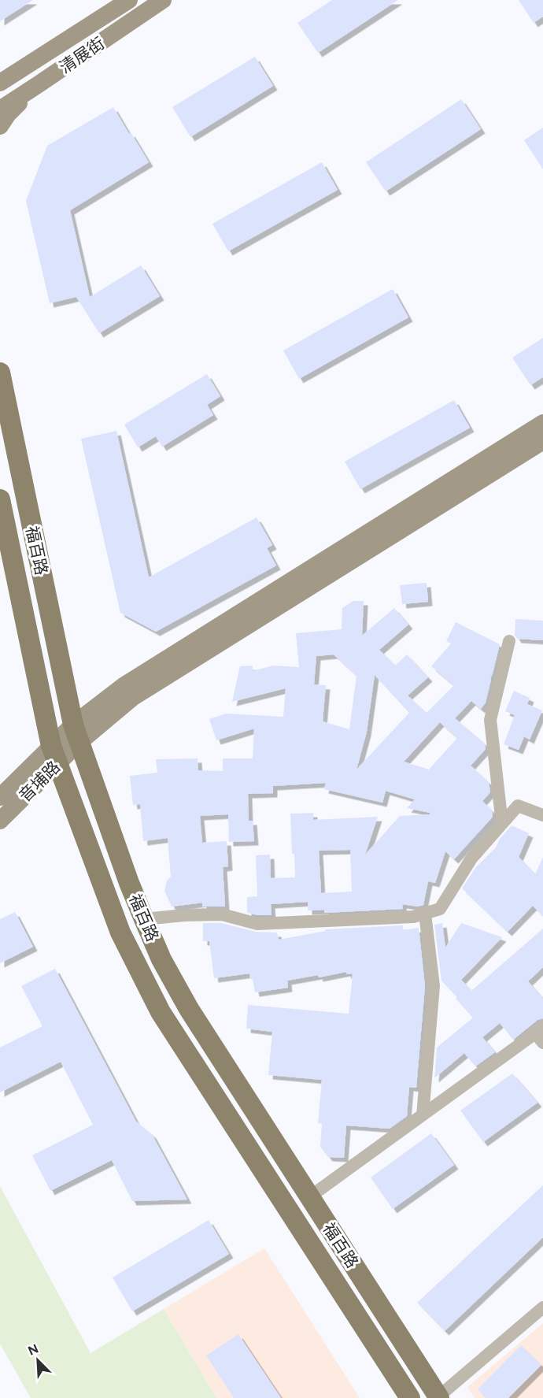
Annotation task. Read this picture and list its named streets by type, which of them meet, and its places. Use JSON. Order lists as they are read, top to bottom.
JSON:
{
  "streets": {
    "main road": ["福百路"],
    "street": ["清展街", "音埔路"]
  },
  "crossings": [
    ["福百路", "音埔路"]
  ],
  "north": "top left"
}
